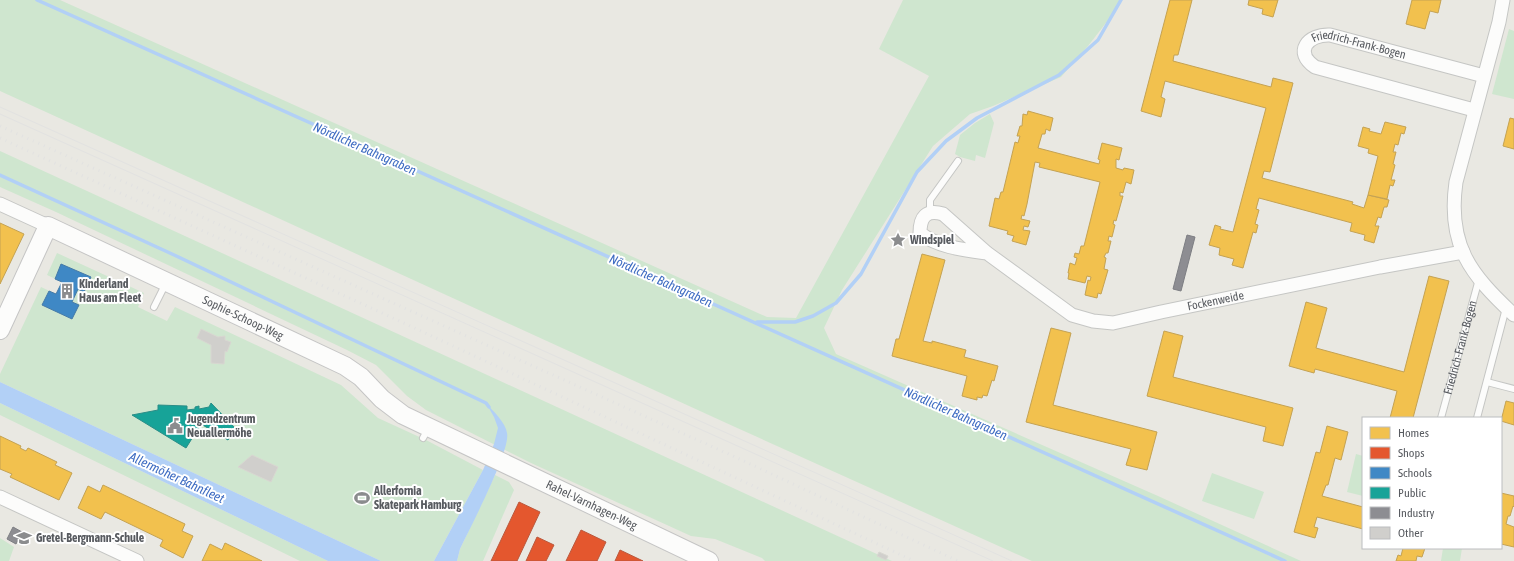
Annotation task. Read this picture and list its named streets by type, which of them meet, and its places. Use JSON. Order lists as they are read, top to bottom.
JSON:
{
  "streets": {
    "street": [
      "Friedrich-Frank-Bogen",
      "Fockenweide",
      "Sophie-Schoop-Weg",
      "Rahel-Varnhagen-Weg"
    ]
  },
  "crossings": [
    ["Friedrich-Frank-Bogen", "Fockenweide"],
    ["Sophie-Schoop-Weg", "Rahel-Varnhagen-Weg"]
  ],
  "water": ["Nördlicher Bahngraben", "Allermöher Bahnfleet"],
  "places": {
    "place": ["Windspiel"],
    "building": ["Kinderland Haus am Fleet"],
    "public building": ["Jugendzentrum Neuallermöhe"],
    "sports": ["Allerfornia Skatepark Hamburg"],
    "school or university": ["Gretel-Bergmann-Schule"]
  },
  "legend": [
    "Homes",
    "Shops",
    "Schools",
    "Public",
    "Industry",
    "Other"
  ]
}
